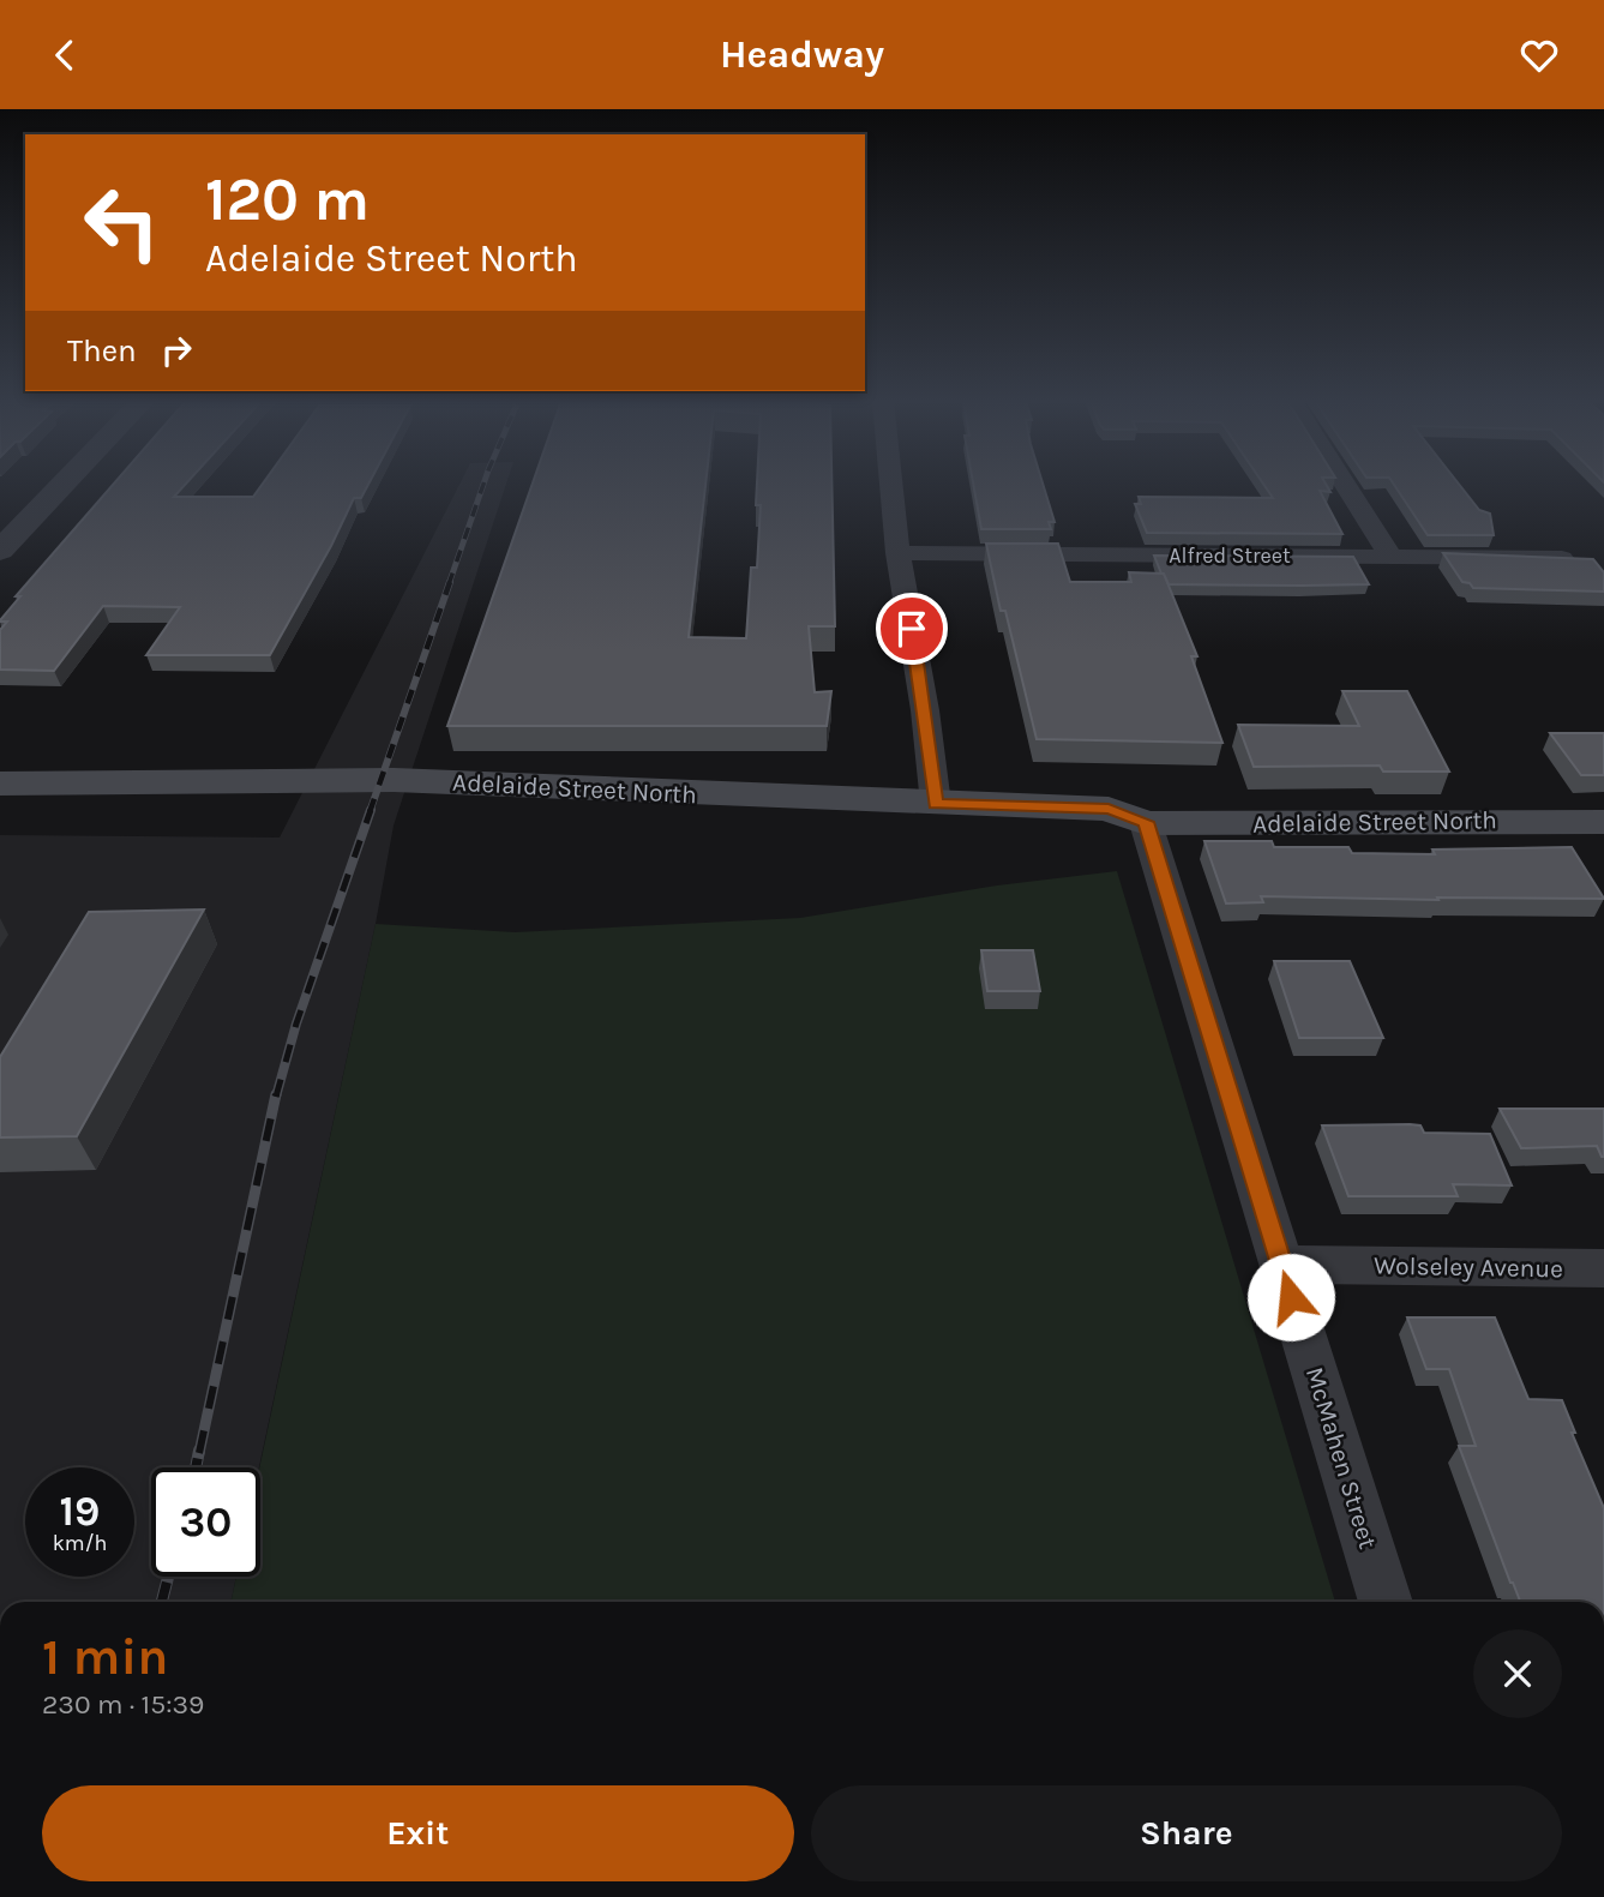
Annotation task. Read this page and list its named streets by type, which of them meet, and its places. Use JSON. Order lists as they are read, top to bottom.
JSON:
{
  "streets": {
    "main road": ["Adelaide Street North"],
    "street": ["Alfred Street", "Wolseley Avenue", "McMahen Street"]
  },
  "crossings": [
    ["Adelaide Street North", "McMahen Street"],
    ["Wolseley Avenue", "McMahen Street"]
  ],
  "page": {
    "header": "Headway",
    "turn": ["120 m", "Adelaide Street North"],
    "then": "Then",
    "speed": "19 km/h",
    "limit": "30",
    "heading": ["1 min", "230 m · 15:39"],
    "buttons": ["Exit", "Share"]
  }
}
